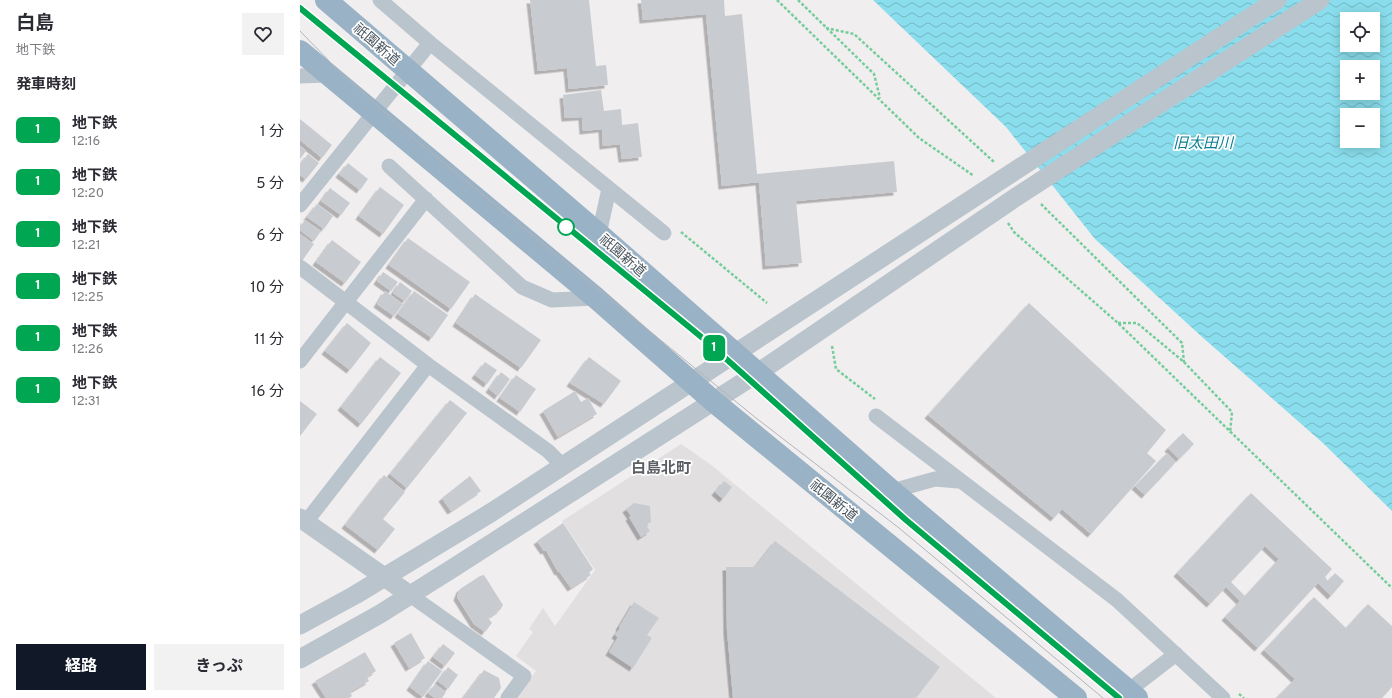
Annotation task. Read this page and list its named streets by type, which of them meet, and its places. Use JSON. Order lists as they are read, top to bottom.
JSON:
{
  "streets": {
    "highway": ["祇園新道"]
  },
  "districts": ["白島北町"],
  "water": ["旧太田川"],
  "lines": ["metro line 1"],
  "page": {
    "heading": [
      ["白島", "地下鉄"],
      "発車時刻"
    ],
    "on_map": "1",
    "map_buttons": ["+", "−"],
    "list": [
      {
        "mark": "1",
        "name": "地下鉄",
        "note": "12:16",
        "value": "1 分"
      },
      {
        "mark": "1",
        "name": "地下鉄",
        "note": "12:20",
        "value": "5 分"
      },
      {
        "mark": "1",
        "name": "地下鉄",
        "note": "12:21",
        "value": "6 分"
      },
      {
        "mark": "1",
        "name": "地下鉄",
        "note": "12:25",
        "value": "10 分"
      },
      {
        "mark": "1",
        "name": "地下鉄",
        "note": "12:26",
        "value": "11 分"
      },
      {
        "mark": "1",
        "name": "地下鉄",
        "note": "12:31",
        "value": "16 分"
      }
    ],
    "buttons": ["経路", "きっぷ"]
  }
}
